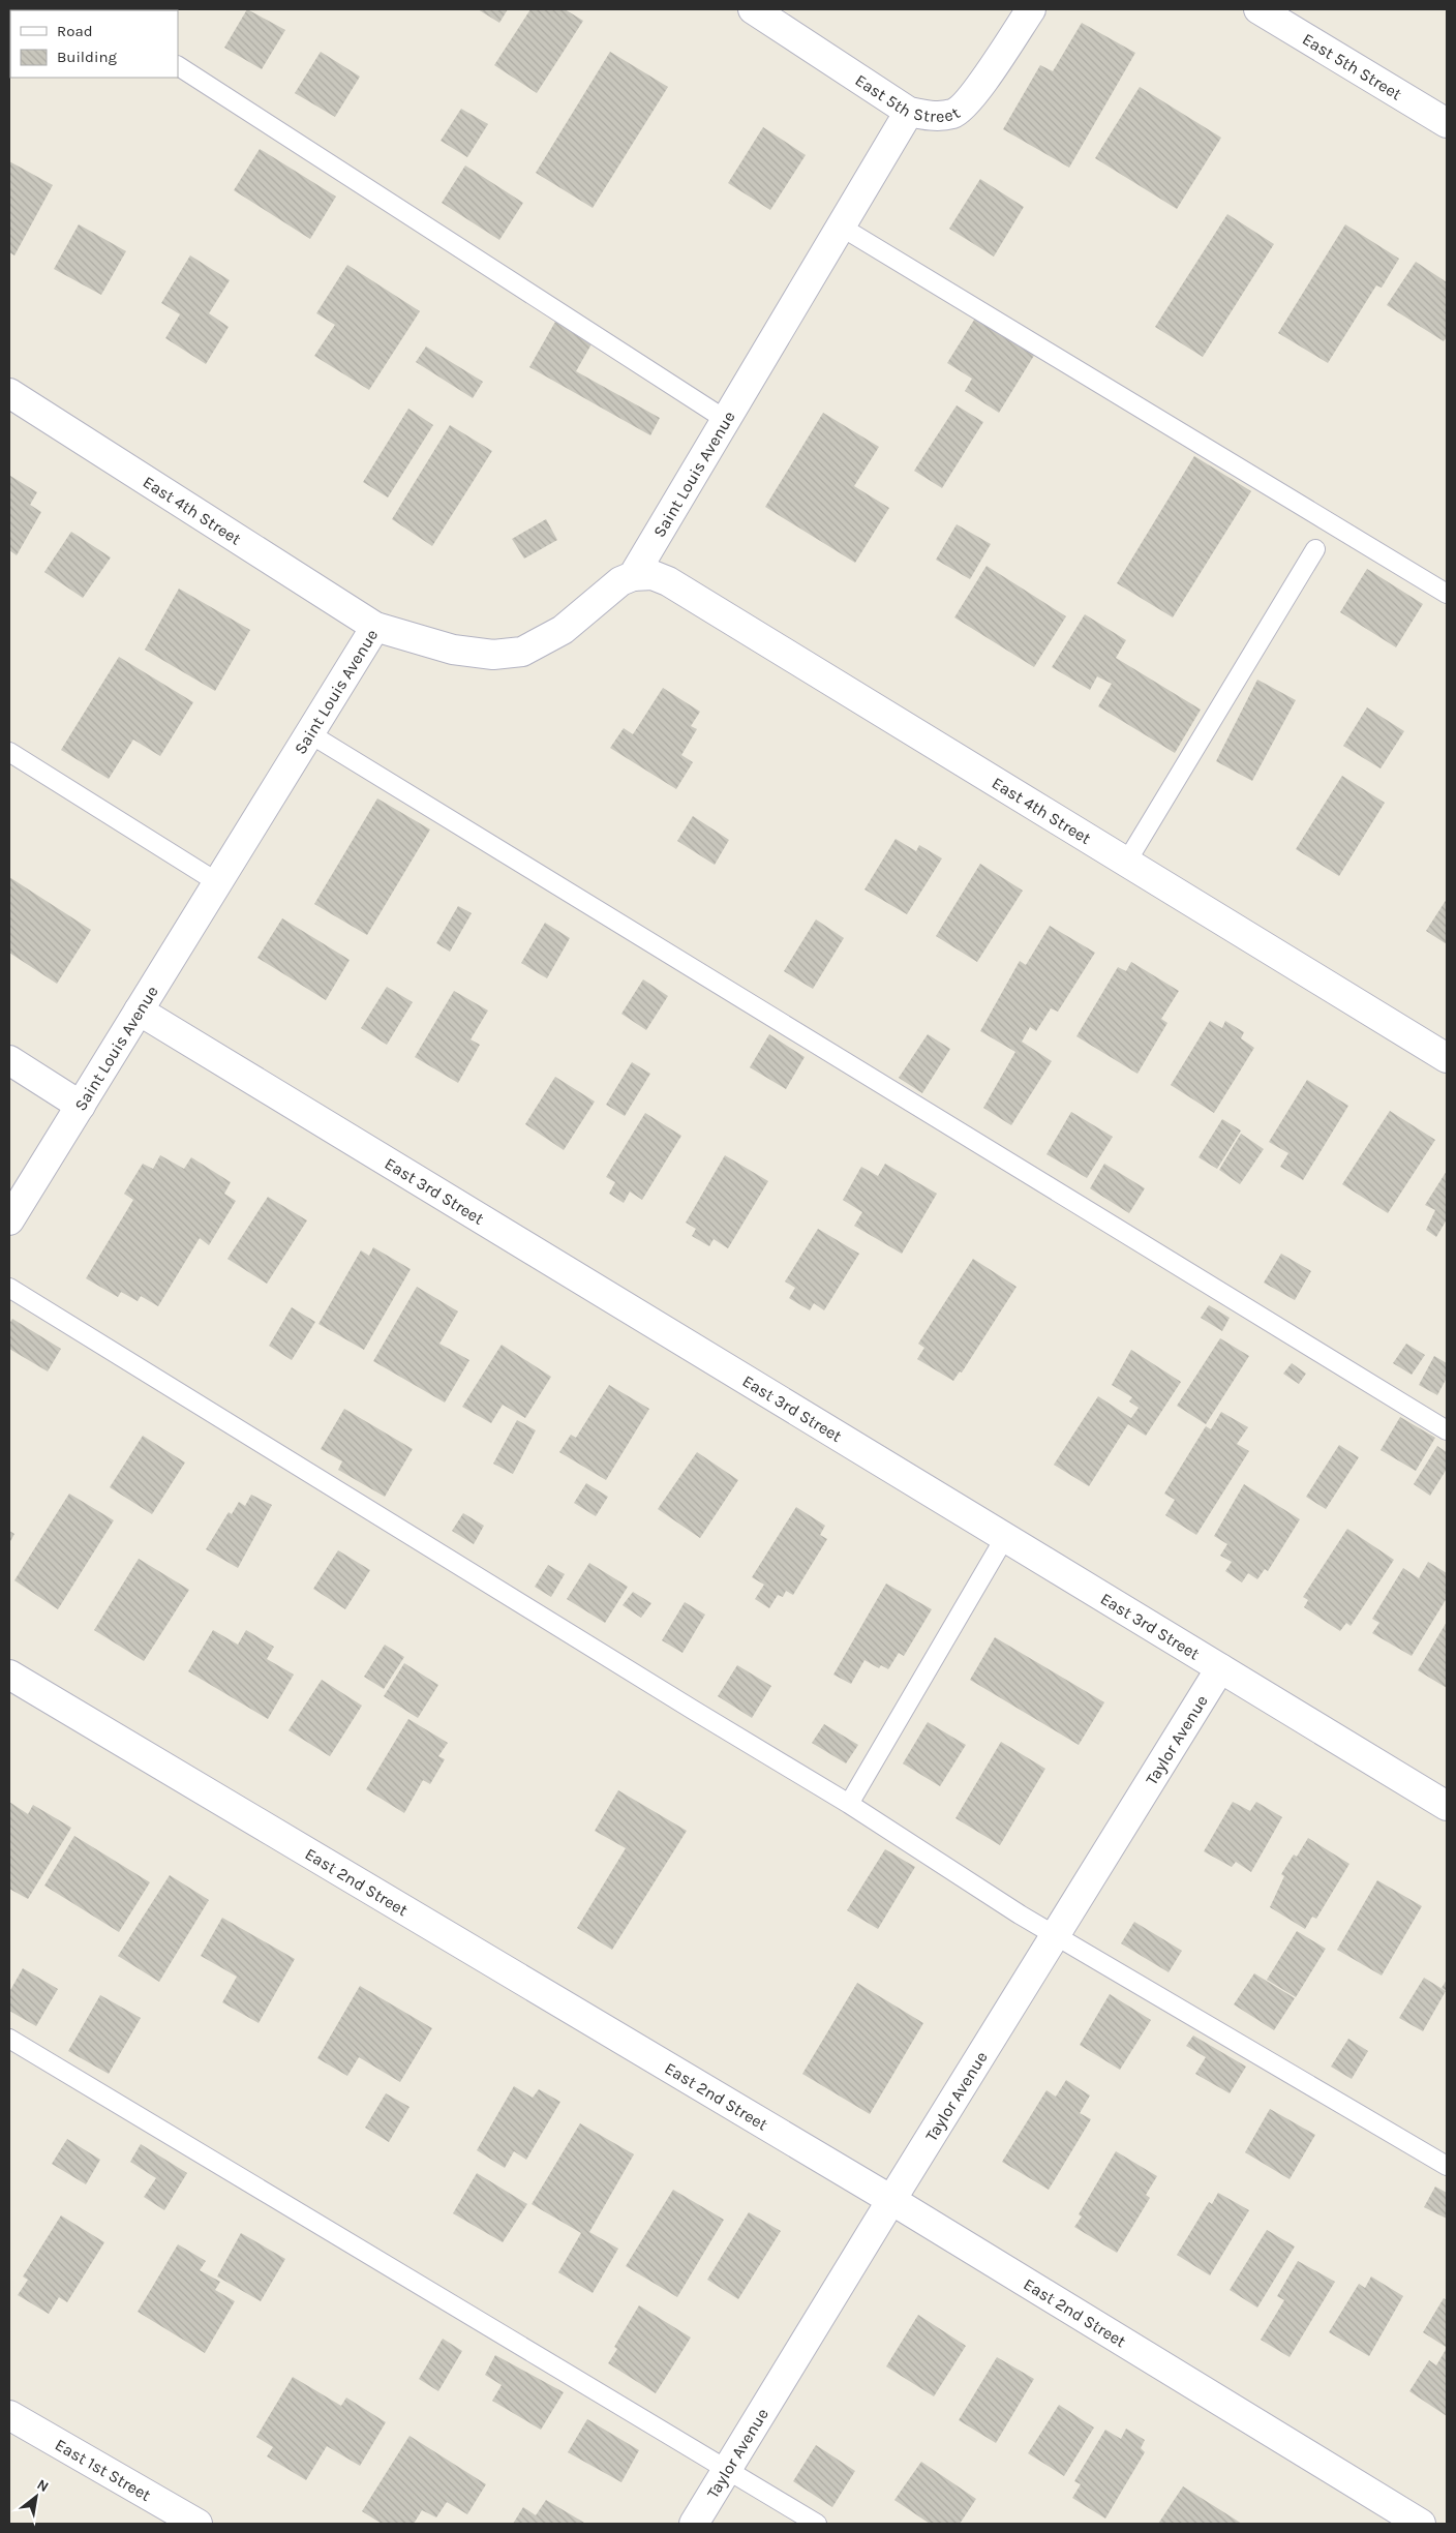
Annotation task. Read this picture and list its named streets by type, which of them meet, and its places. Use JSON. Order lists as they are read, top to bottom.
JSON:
{
  "streets": {
    "street": [
      "East 5th Street",
      "Saint Louis Avenue",
      "East 4th Street",
      "East 3rd Street",
      "Taylor Avenue",
      "East 2nd Street",
      "East 1st Street"
    ]
  },
  "crossings": [
    ["East 5th Street", "Saint Louis Avenue"],
    ["Saint Louis Avenue", "East 4th Street"],
    ["Saint Louis Avenue", "East 3rd Street"],
    ["East 3rd Street", "Taylor Avenue"],
    ["Taylor Avenue", "East 2nd Street"]
  ],
  "legend": ["Road", "Building"],
  "north": "top right"
}
